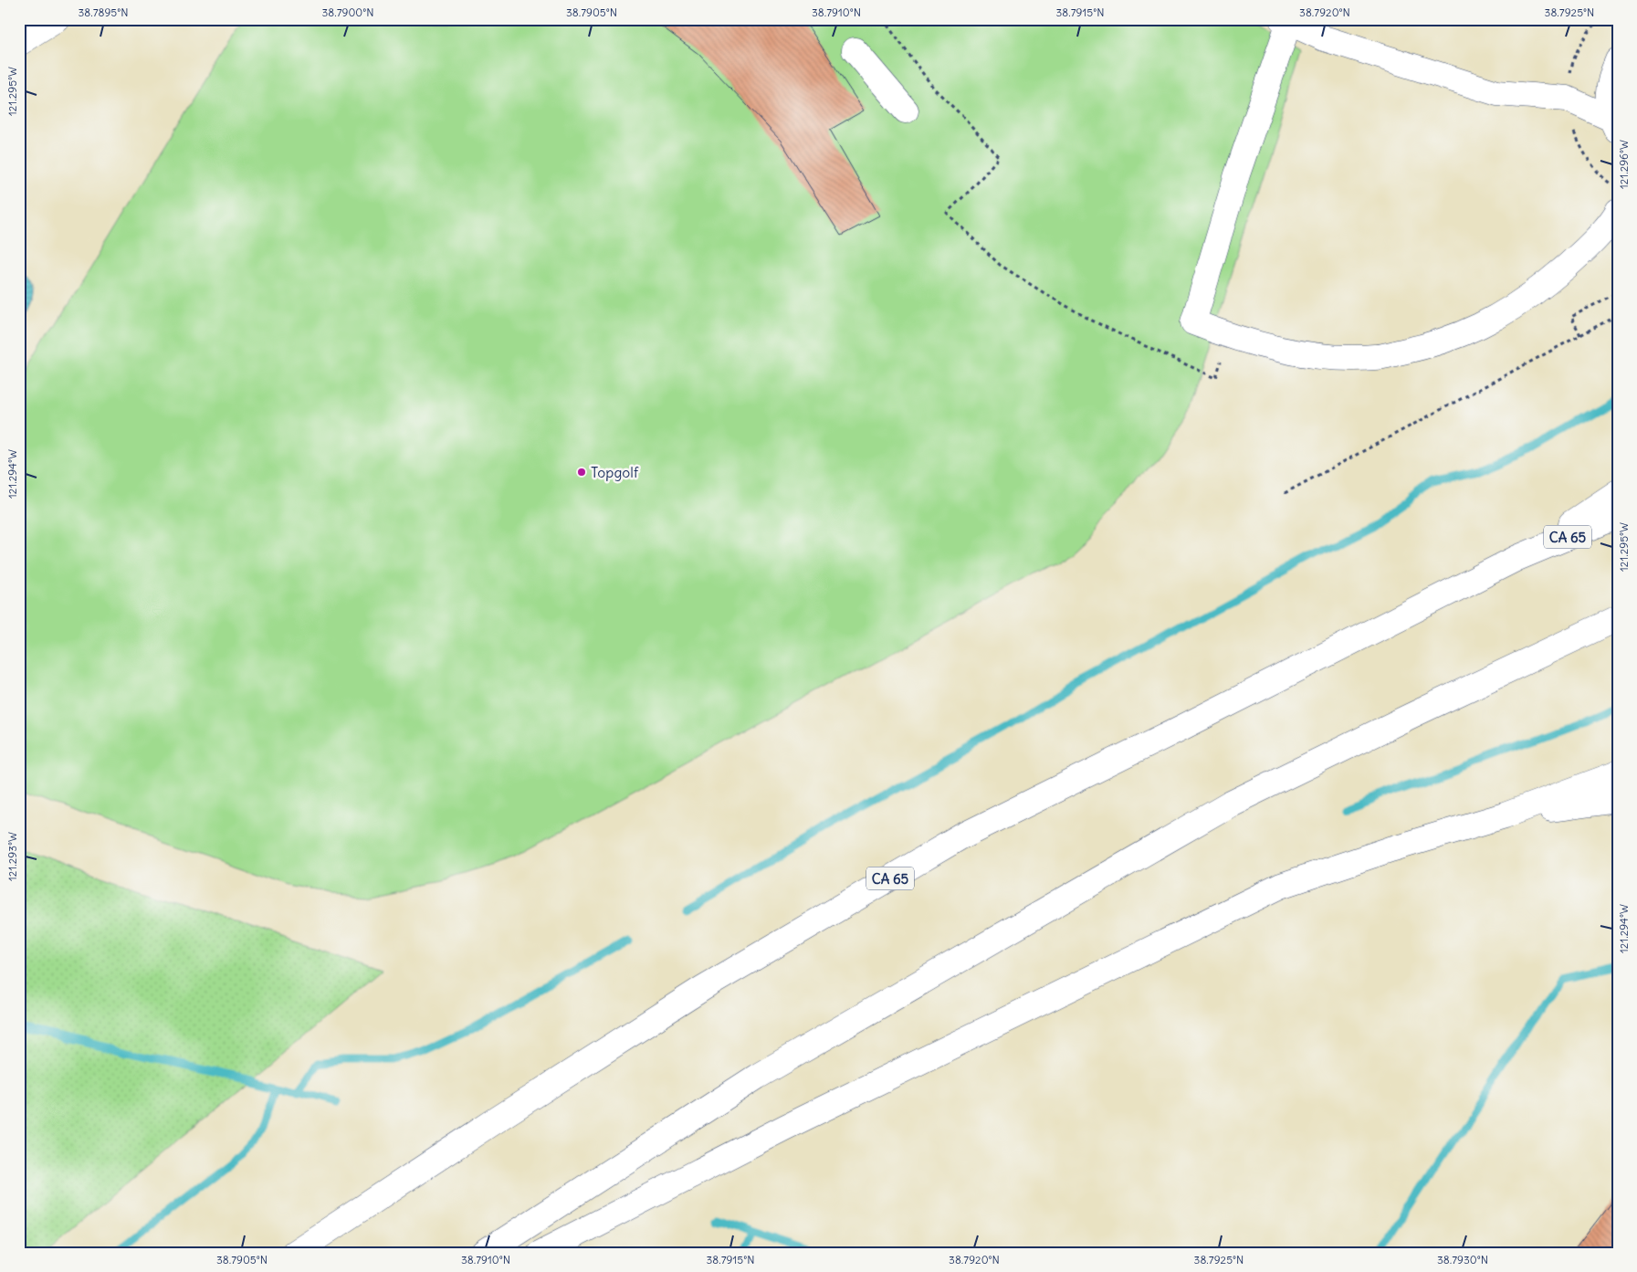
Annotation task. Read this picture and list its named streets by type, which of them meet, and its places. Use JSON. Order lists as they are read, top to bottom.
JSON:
{
  "streets": {
    "main road": ["CA 65"]
  },
  "places": ["Topgolf"],
  "coordinates": [
    "38.7895°N",
    "38.7900°N",
    "38.7905°N",
    "38.7910°N",
    "38.7915°N",
    "38.7920°N",
    "38.7925°N",
    "121.295°W",
    "121.296°W",
    "121.294°W",
    "121.293°W",
    "38.7930°N"
  ]
}
